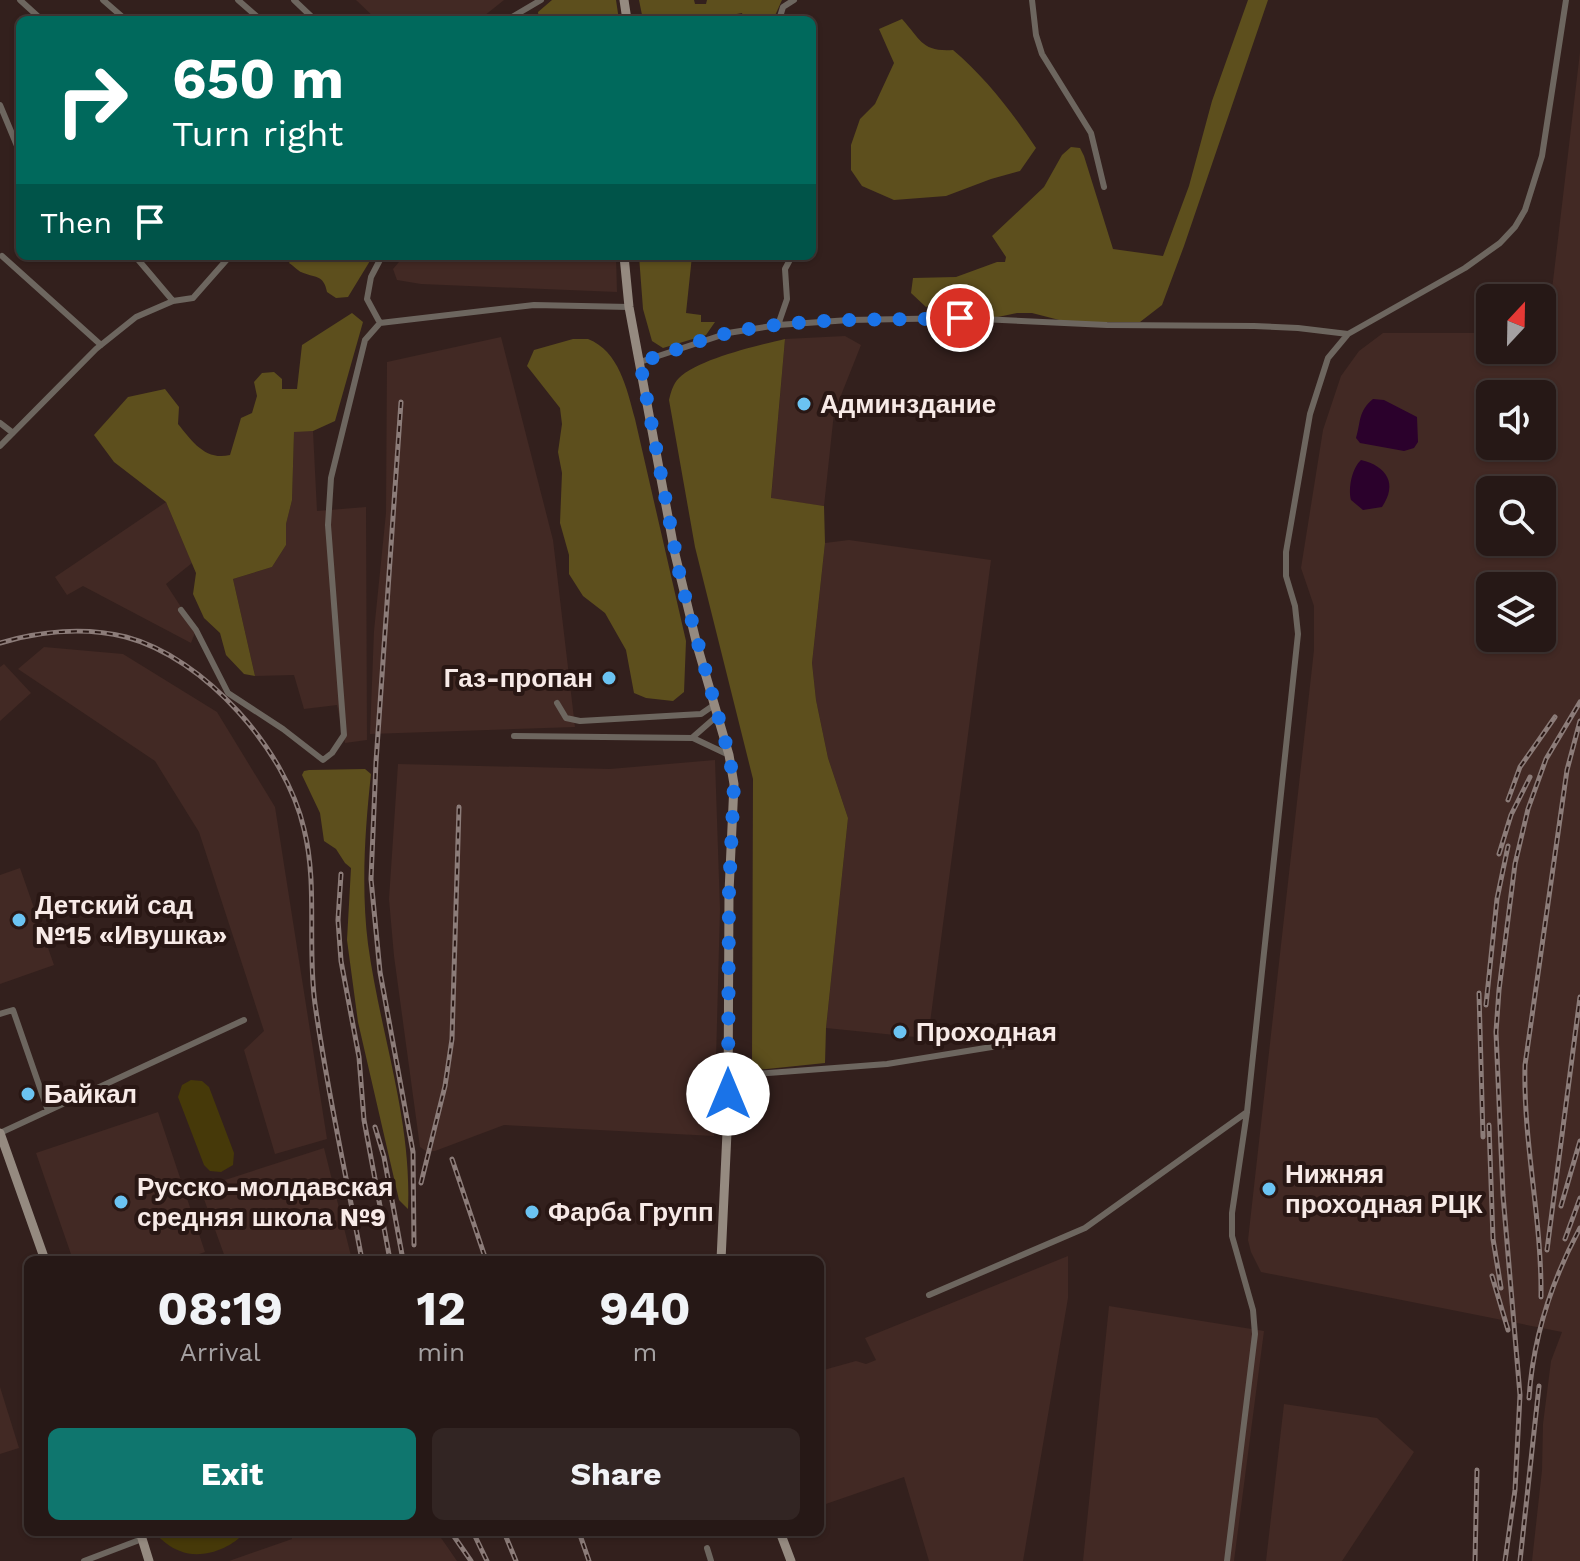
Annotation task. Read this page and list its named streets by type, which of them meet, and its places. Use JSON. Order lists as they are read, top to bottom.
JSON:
{
  "places": [
    "Админздание",
    "Газ-пропан",
    "Детский сад №15 «Ивушка»",
    "Проходная",
    "Байкал",
    "Нижняя проходная РЦК",
    "Русско-молдавская средняя школа №9",
    "Фарба Групп"
  ],
  "north": "top",
  "page": {
    "turn": ["650 m", "Turn right"],
    "then": "Then",
    "eta": [
      "08:19",
      "Arrival",
      "12",
      "min",
      "940",
      "m"
    ],
    "buttons": ["Exit", "Share"]
  }
}
